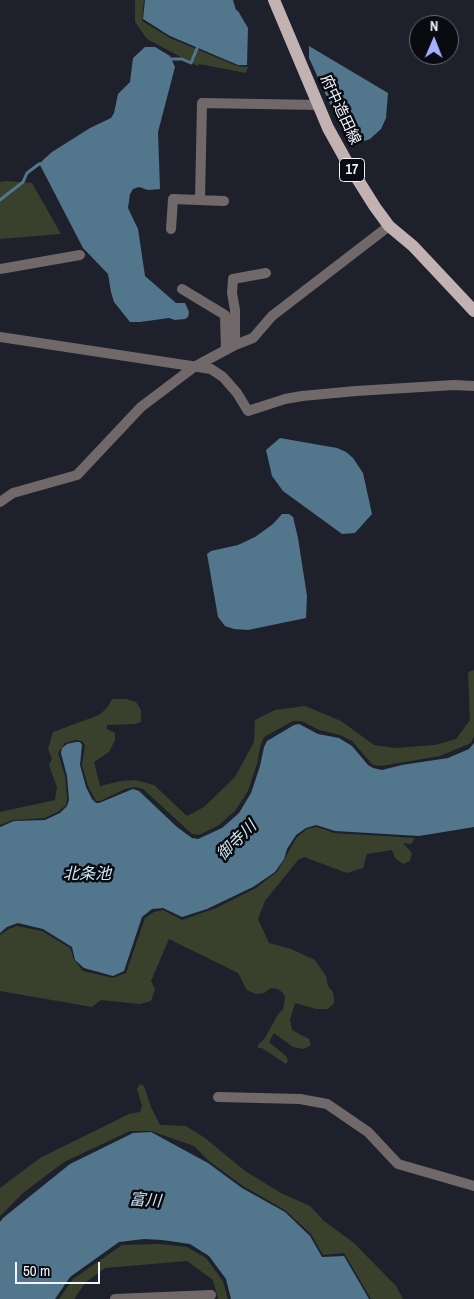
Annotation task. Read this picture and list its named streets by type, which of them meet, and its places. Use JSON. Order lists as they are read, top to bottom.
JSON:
{
  "streets": {
    "main road": ["府中造田線", "17"]
  },
  "water": ["御寺川", "北条池", "富川"],
  "scale_bar": "50 m",
  "north": "top"
}
